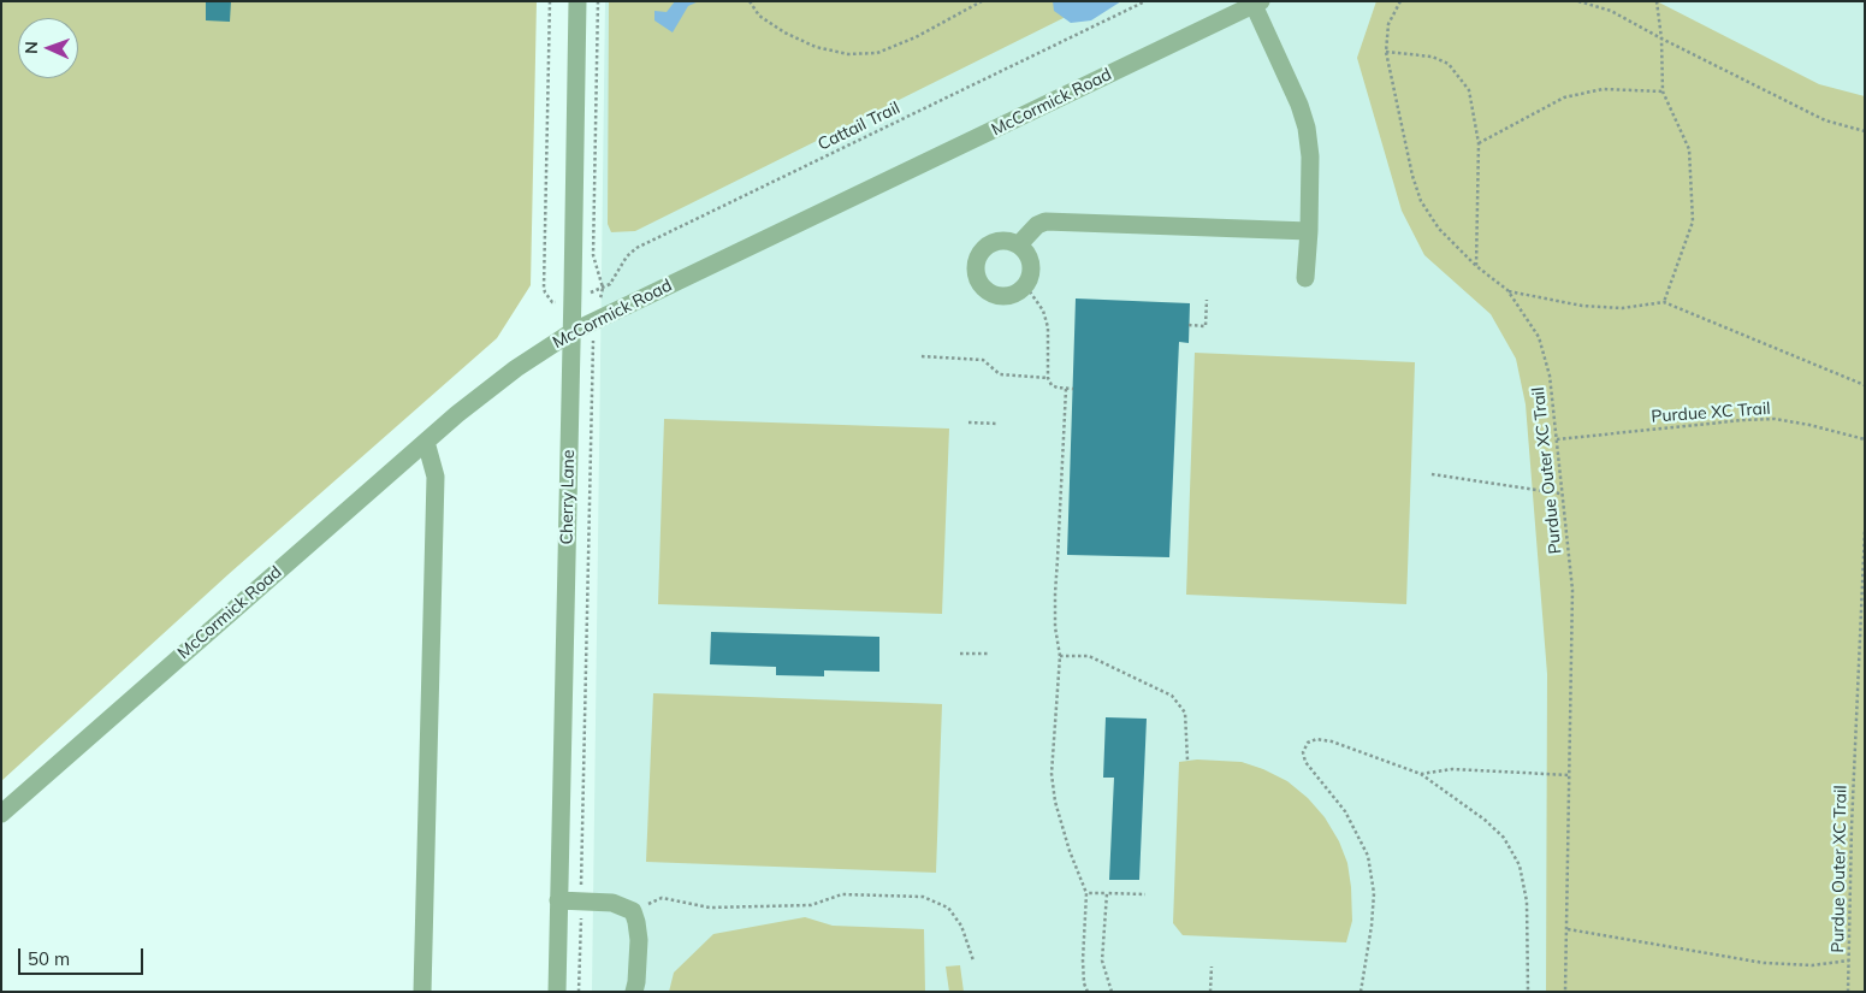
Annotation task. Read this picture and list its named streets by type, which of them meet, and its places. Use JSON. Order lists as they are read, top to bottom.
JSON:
{
  "streets": {
    "street": ["McCormick Road", "Cherry Lane"],
    "path": ["Cattail Trail", "Purdue XC Trail", "Purdue Outer XC Trail"]
  },
  "crossings": [
    ["McCormick Road", "Cherry Lane"],
    ["Purdue XC Trail", "Purdue Outer XC Trail"]
  ],
  "scale_bar": "50 m",
  "north": "left"
}
